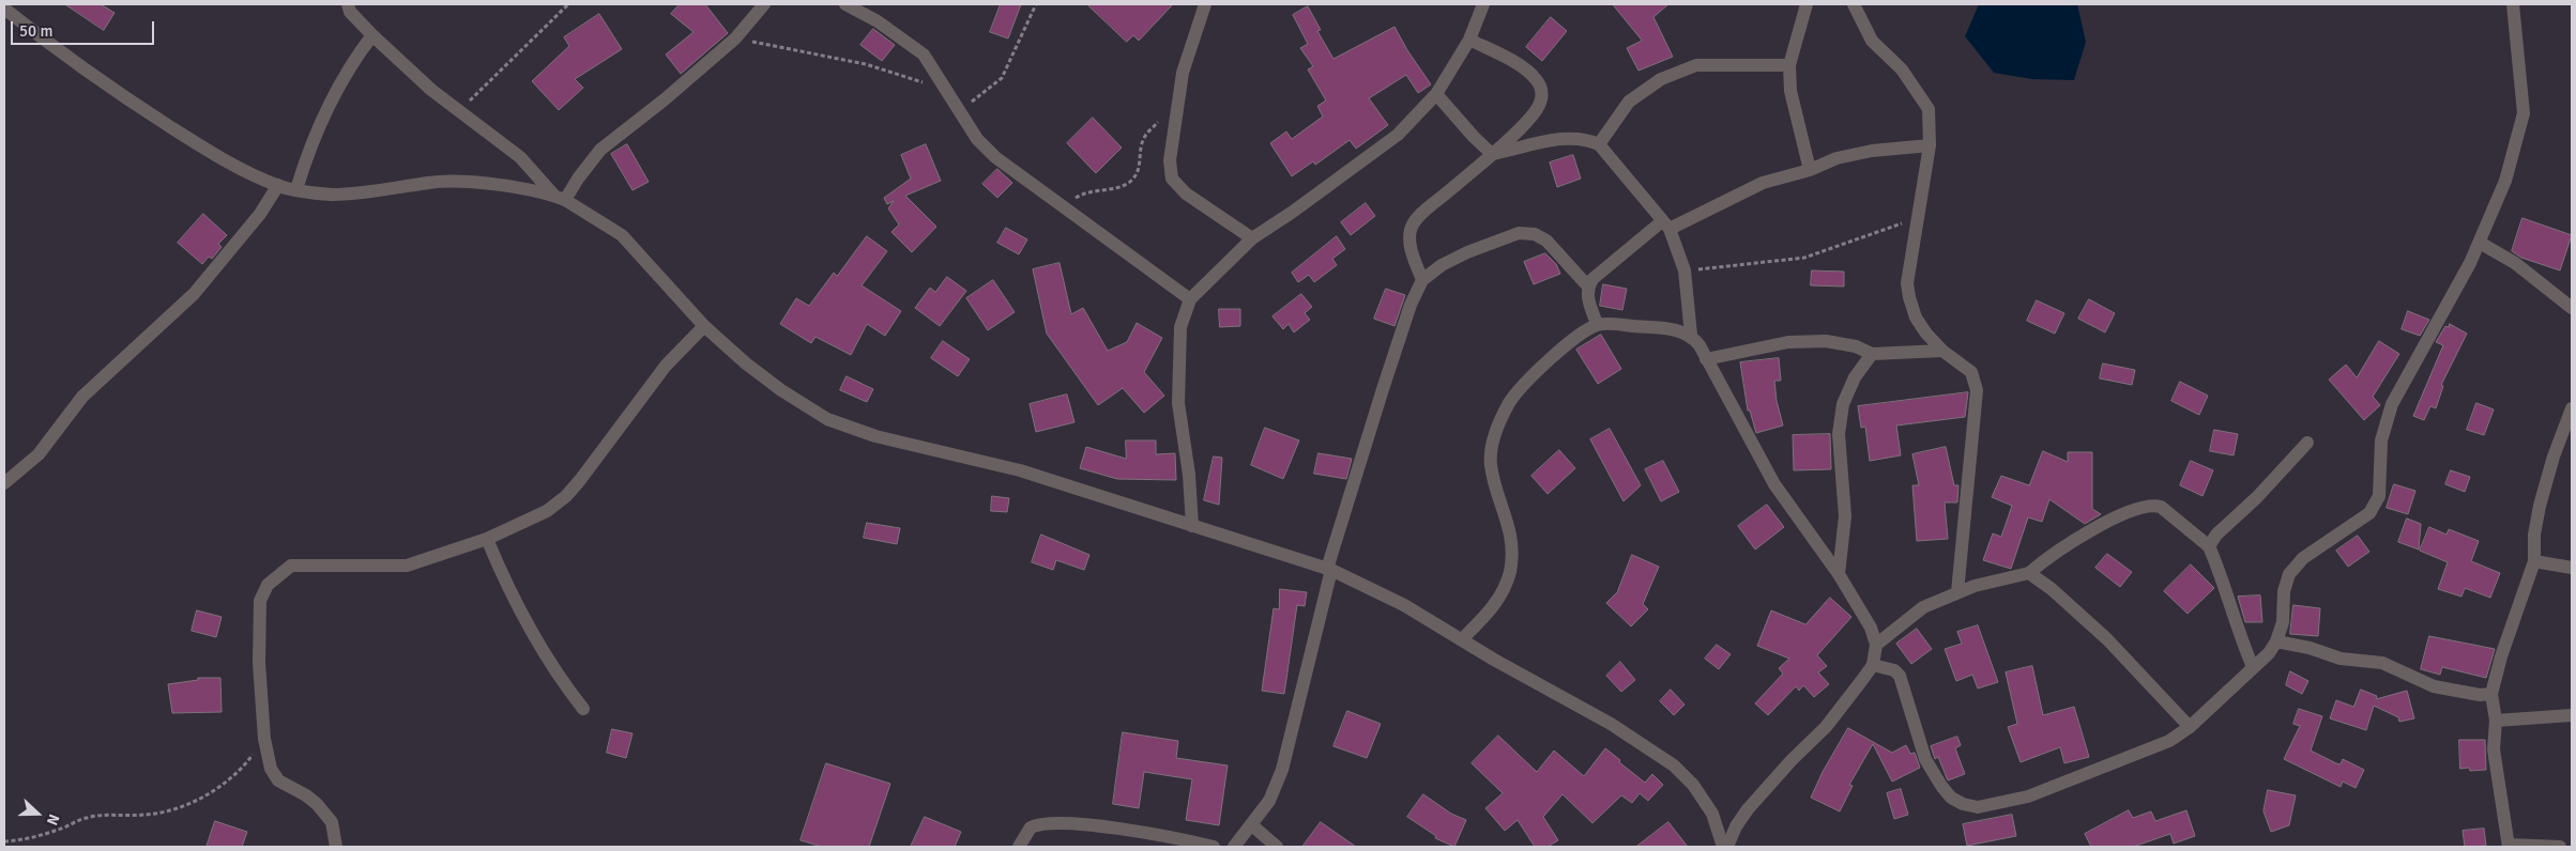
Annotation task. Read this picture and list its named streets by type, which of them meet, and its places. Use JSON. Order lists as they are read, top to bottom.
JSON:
{
  "scale_bar": "50 m",
  "north": "right"
}
